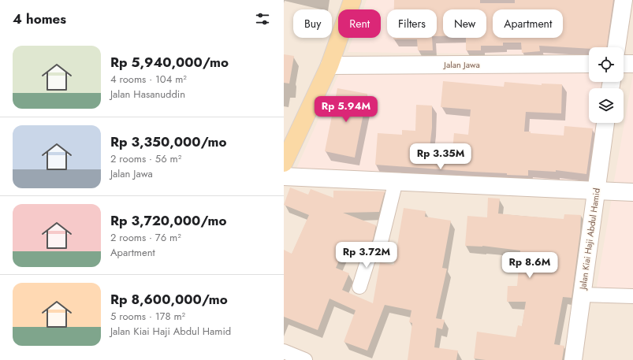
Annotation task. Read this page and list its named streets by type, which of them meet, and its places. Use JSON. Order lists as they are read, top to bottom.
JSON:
{
  "streets": {
    "street": ["Jalan Jawa", "Jalan Kiai Haji Abdul Hamid"]
  },
  "page": {
    "heading": "4 homes",
    "chip": [
      "Buy",
      "Rent",
      "Filters",
      "New",
      "Apartment"
    ],
    "list": [
      {
        "name": "Rp 5,940,000/mo",
        "note": "4 rooms · 104 m² · Jalan Hasanuddin"
      },
      {
        "name": "Rp 3,350,000/mo",
        "note": "2 rooms · 56 m² · Jalan Jawa"
      },
      {
        "name": "Rp 3,720,000/mo",
        "note": "2 rooms · 76 m² · Apartment"
      },
      {
        "name": "Rp 8,600,000/mo",
        "note": "5 rooms · 178 m² · Jalan Kiai Haji Abdul Hamid"
      }
    ],
    "price": [
      "Rp 5.94M",
      "Rp 3.35M",
      "Rp 3.72M",
      "Rp 8.6M"
    ]
  }
}
